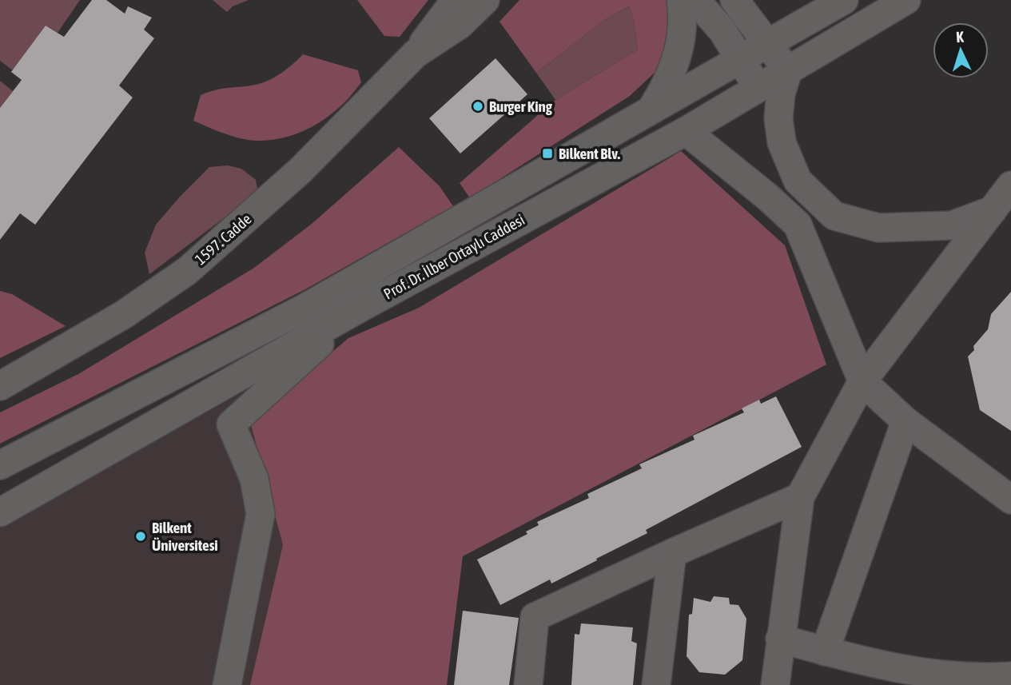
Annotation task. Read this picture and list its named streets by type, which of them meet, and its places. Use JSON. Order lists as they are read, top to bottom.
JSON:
{
  "streets": {
    "street": ["1597. Cadde", "Prof. Dr. İlber Ortaylı Caddesi"]
  },
  "places": {
    "other": ["Burger King", "Bilkent Üniversitesi"],
    "transit": ["Bilkent Blv."]
  },
  "north": "top"
}
